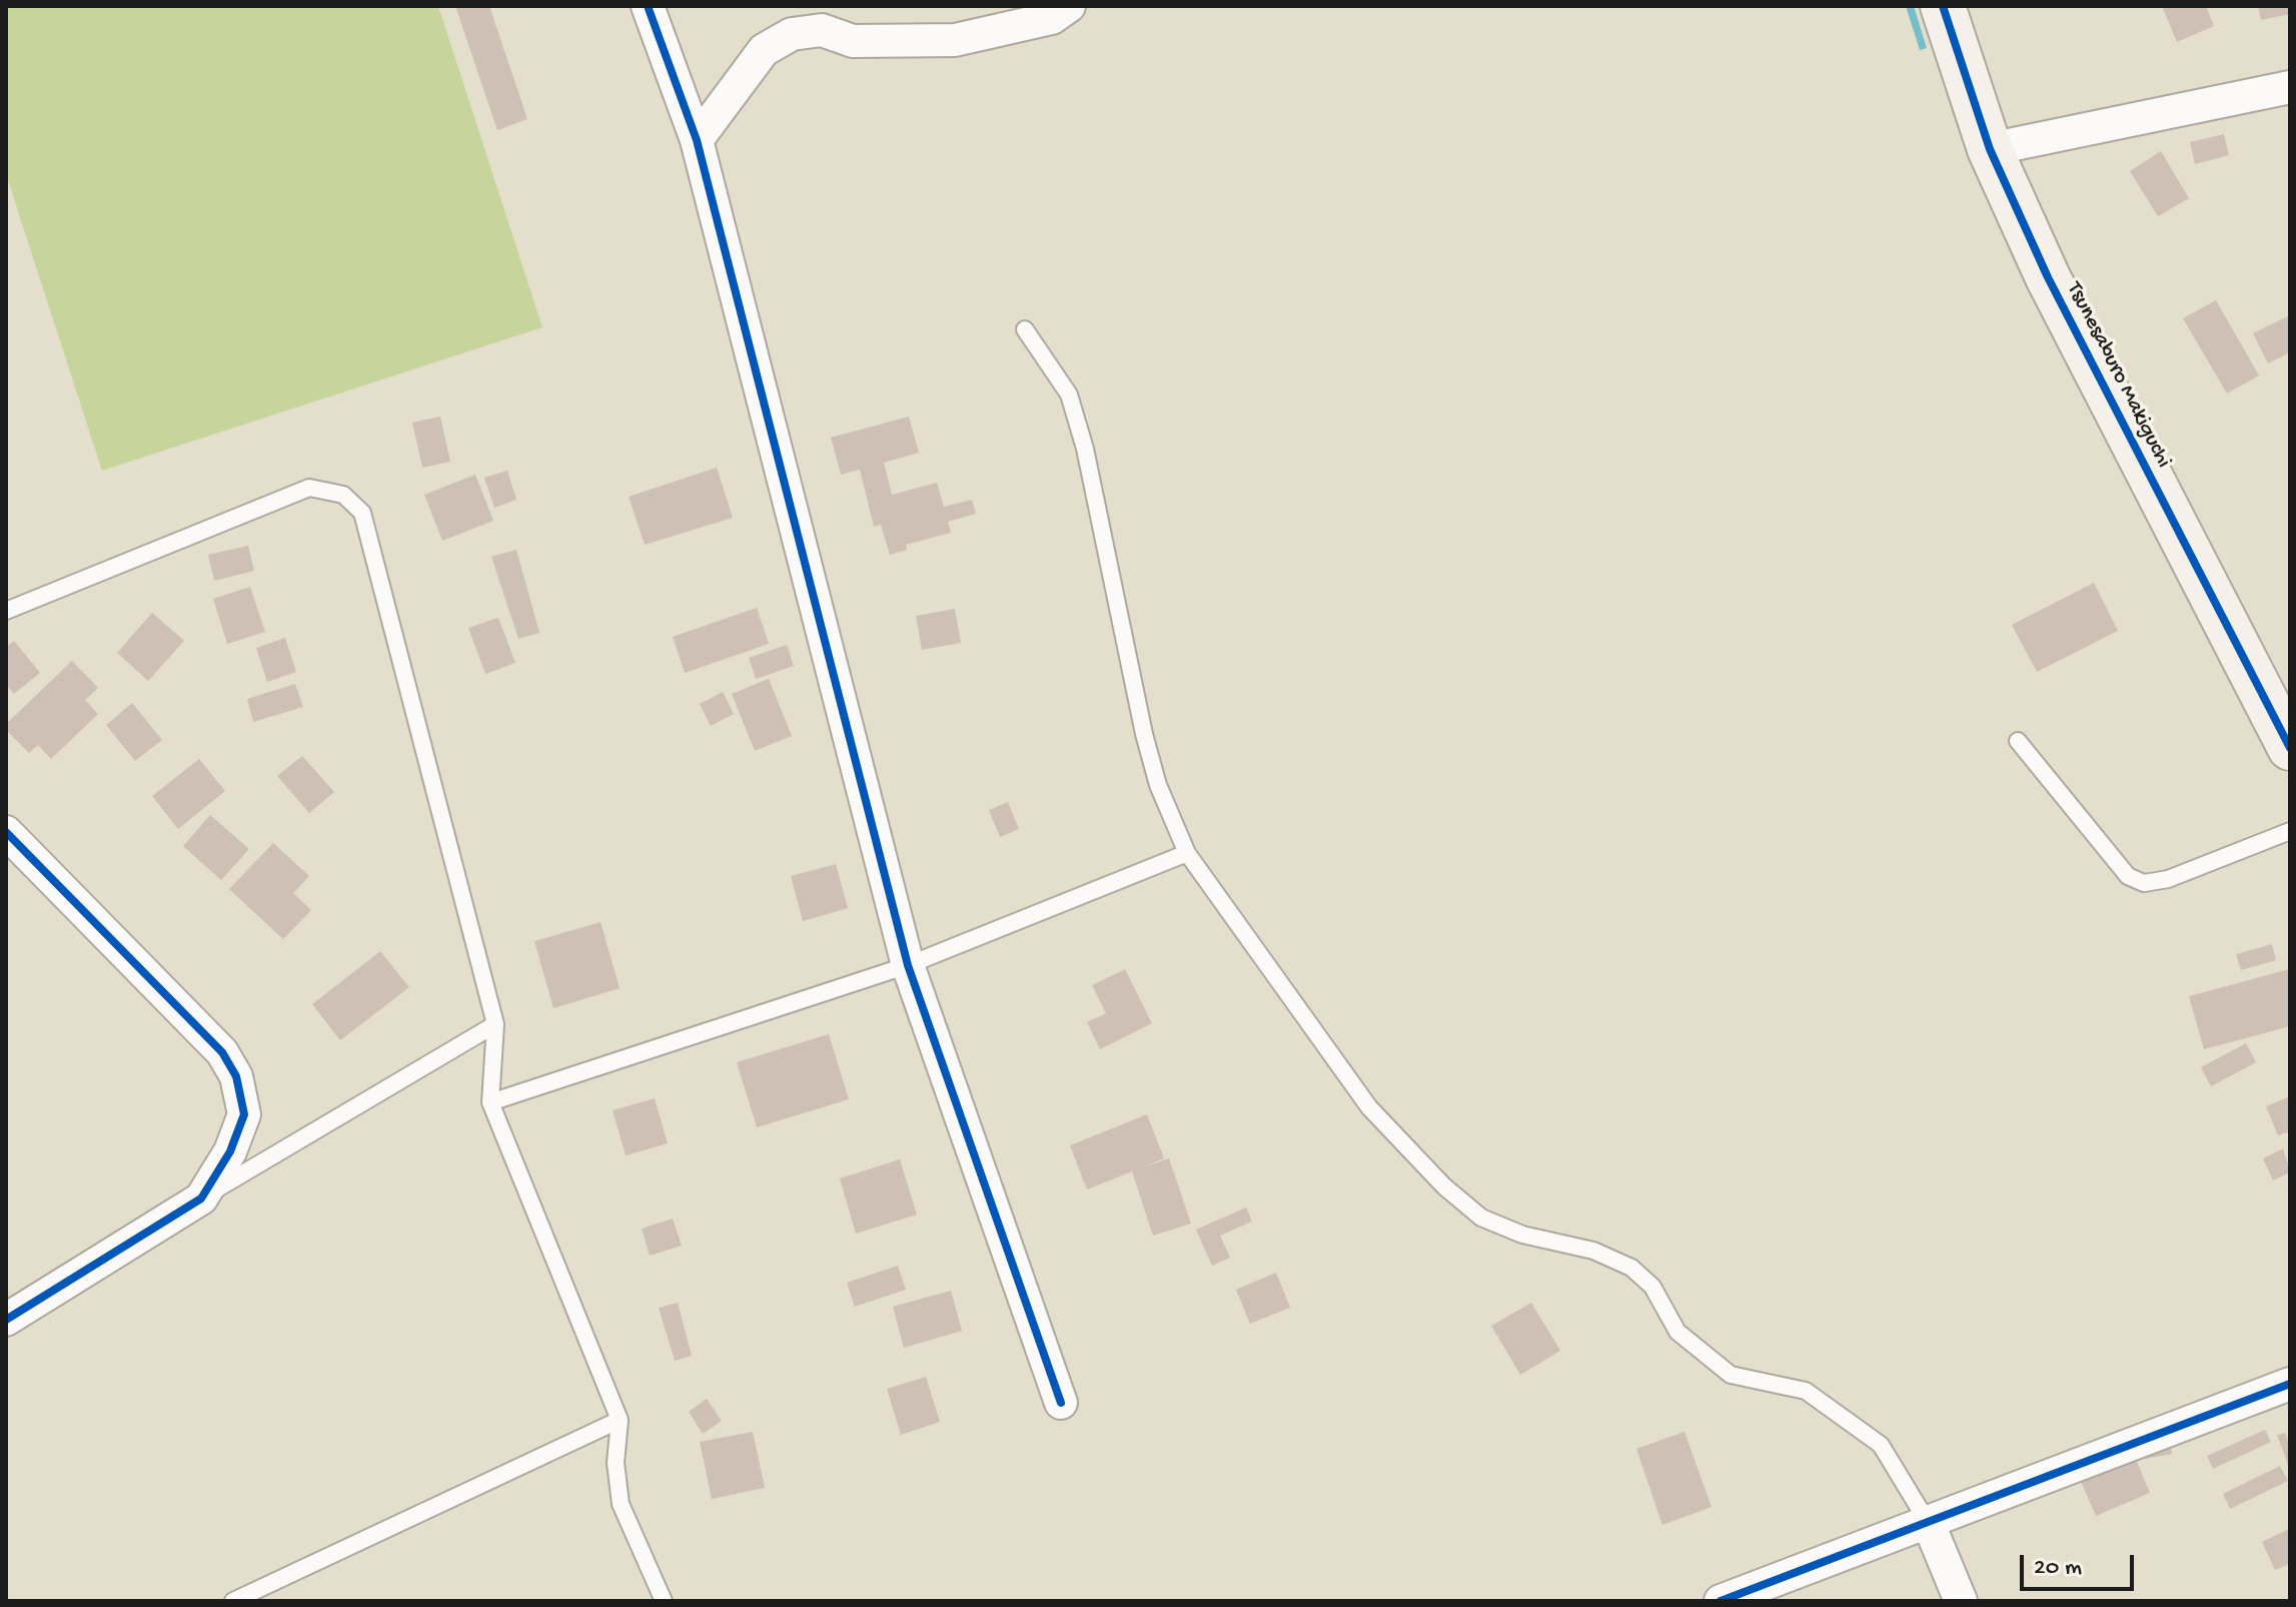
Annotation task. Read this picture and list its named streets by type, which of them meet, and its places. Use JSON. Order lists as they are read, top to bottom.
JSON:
{
  "streets": {
    "street": ["Tsunesaburo Makiguchi"]
  },
  "scale_bar": "20 m"
}
